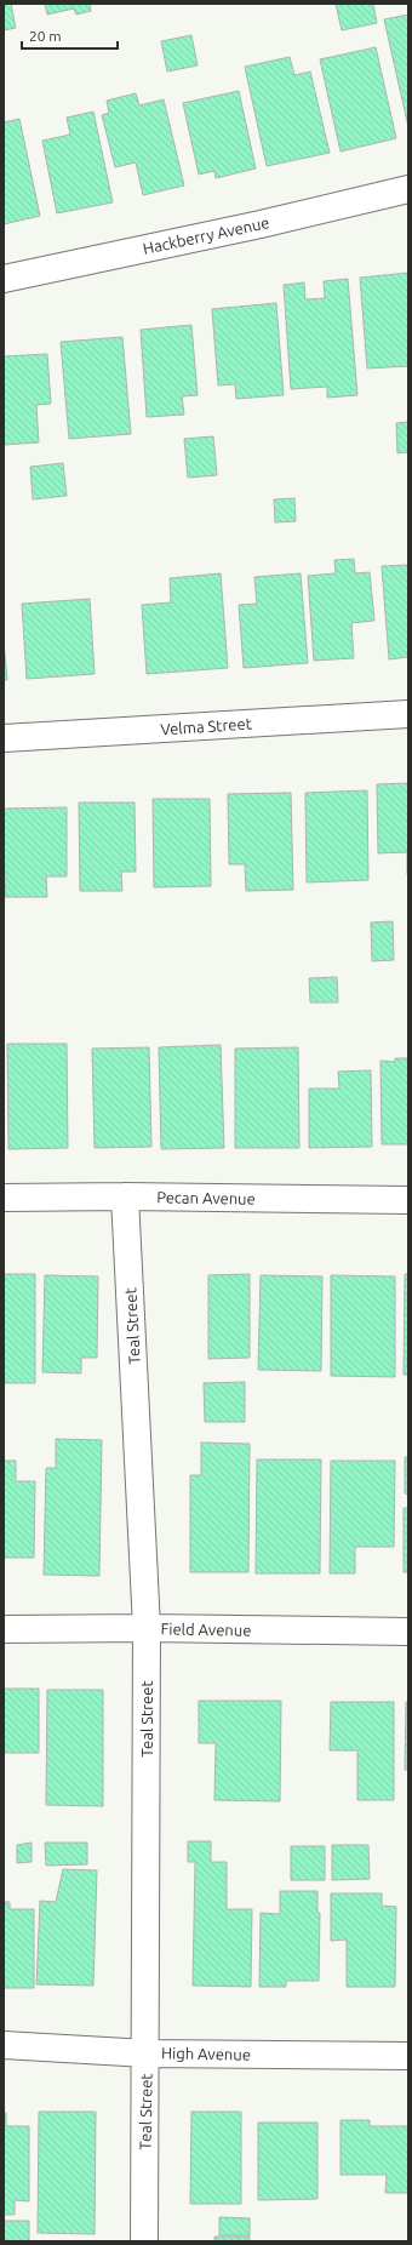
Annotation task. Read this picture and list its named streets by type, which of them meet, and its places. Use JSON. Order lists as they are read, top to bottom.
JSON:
{
  "streets": {
    "street": [
      "Hackberry Avenue",
      "Velma Street",
      "Pecan Avenue",
      "Teal Street",
      "Field Avenue",
      "High Avenue"
    ]
  },
  "crossings": [
    ["Pecan Avenue", "Teal Street"],
    ["Teal Street", "Field Avenue"],
    ["Teal Street", "High Avenue"]
  ],
  "scale_bar": "20 m"
}
